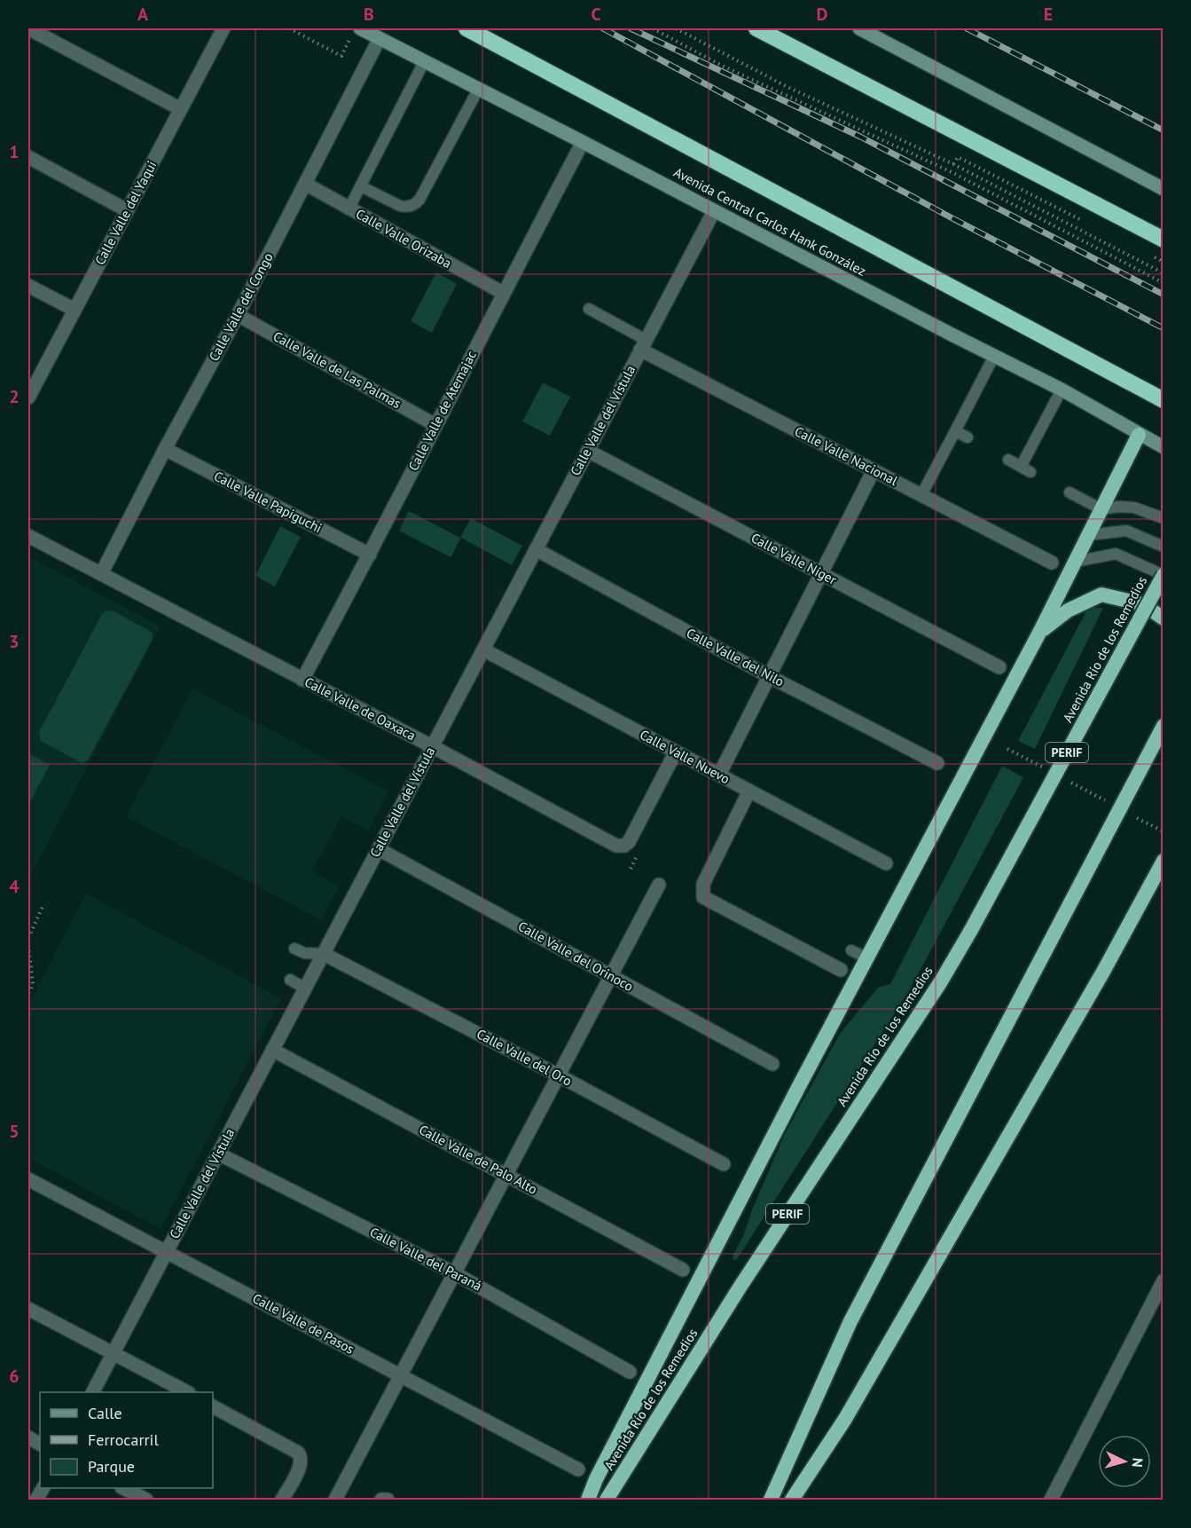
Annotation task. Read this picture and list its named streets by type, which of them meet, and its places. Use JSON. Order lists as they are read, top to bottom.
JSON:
{
  "streets": {
    "highway": ["Avenida Río de los Remedios", "PERIF"],
    "main road": ["Avenida Central Carlos Hank González"],
    "street": [
      "Calle Valle del Yaqui",
      "Calle Valle Orizaba",
      "Calle Valle del Congo",
      "Calle Valle de Las Palmas",
      "Calle Valle de Atemajac",
      "Calle Valle del Vístula",
      "Calle Valle Nacional",
      "Calle Valle Papiguchi",
      "Calle Valle Níger",
      "Calle Valle del Nilo",
      "Calle Valle de Oaxaca",
      "Calle Valle Nuevo",
      "Calle Valle del Orinoco",
      "Calle Valle del Oro",
      "Calle Valle de Palo Alto",
      "Calle Valle del Paraná",
      "Calle Valle de Pasos"
    ]
  },
  "crossings": [
    ["Avenida Central Carlos Hank González", "Calle Valle del Congo"],
    ["Avenida Central Carlos Hank González", "Calle Valle de Atemajac"],
    ["Avenida Central Carlos Hank González", "Calle Valle del Vístula"],
    ["Calle Valle Orizaba", "Calle Valle del Congo"],
    ["Calle Valle Orizaba", "Calle Valle de Atemajac"],
    ["Calle Valle del Congo", "Calle Valle de Las Palmas"],
    ["Calle Valle del Congo", "Calle Valle Papiguchi"],
    ["Calle Valle del Congo", "Calle Valle de Oaxaca"],
    ["Calle Valle de Las Palmas", "Calle Valle de Atemajac"],
    ["Calle Valle de Atemajac", "Calle Valle Papiguchi"],
    ["Calle Valle de Atemajac", "Calle Valle de Oaxaca"],
    ["Calle Valle del Vístula", "Calle Valle Nacional"],
    ["Calle Valle del Vístula", "Calle Valle Níger"],
    ["Calle Valle del Vístula", "Calle Valle del Nilo"],
    ["Calle Valle del Vístula", "Calle Valle de Oaxaca"],
    ["Calle Valle del Vístula", "Calle Valle Nuevo"],
    ["Calle Valle del Vístula", "Calle Valle del Orinoco"],
    ["Calle Valle del Vístula", "Calle Valle del Oro"],
    ["Calle Valle del Vístula", "Calle Valle de Palo Alto"],
    ["Calle Valle del Vístula", "Calle Valle del Paraná"],
    ["Calle Valle del Vístula", "Calle Valle de Pasos"],
    ["Calle Valle de Oaxaca", "Calle Valle Nuevo"]
  ],
  "legend": ["Calle", "Ferrocarril", "Parque"],
  "north": "right",
  "grid": {
    "columns": [
      "A",
      "B",
      "C",
      "D",
      "E"
    ],
    "rows": [
      "1",
      "2",
      "3",
      "4",
      "5",
      "6"
    ]
  }
}
